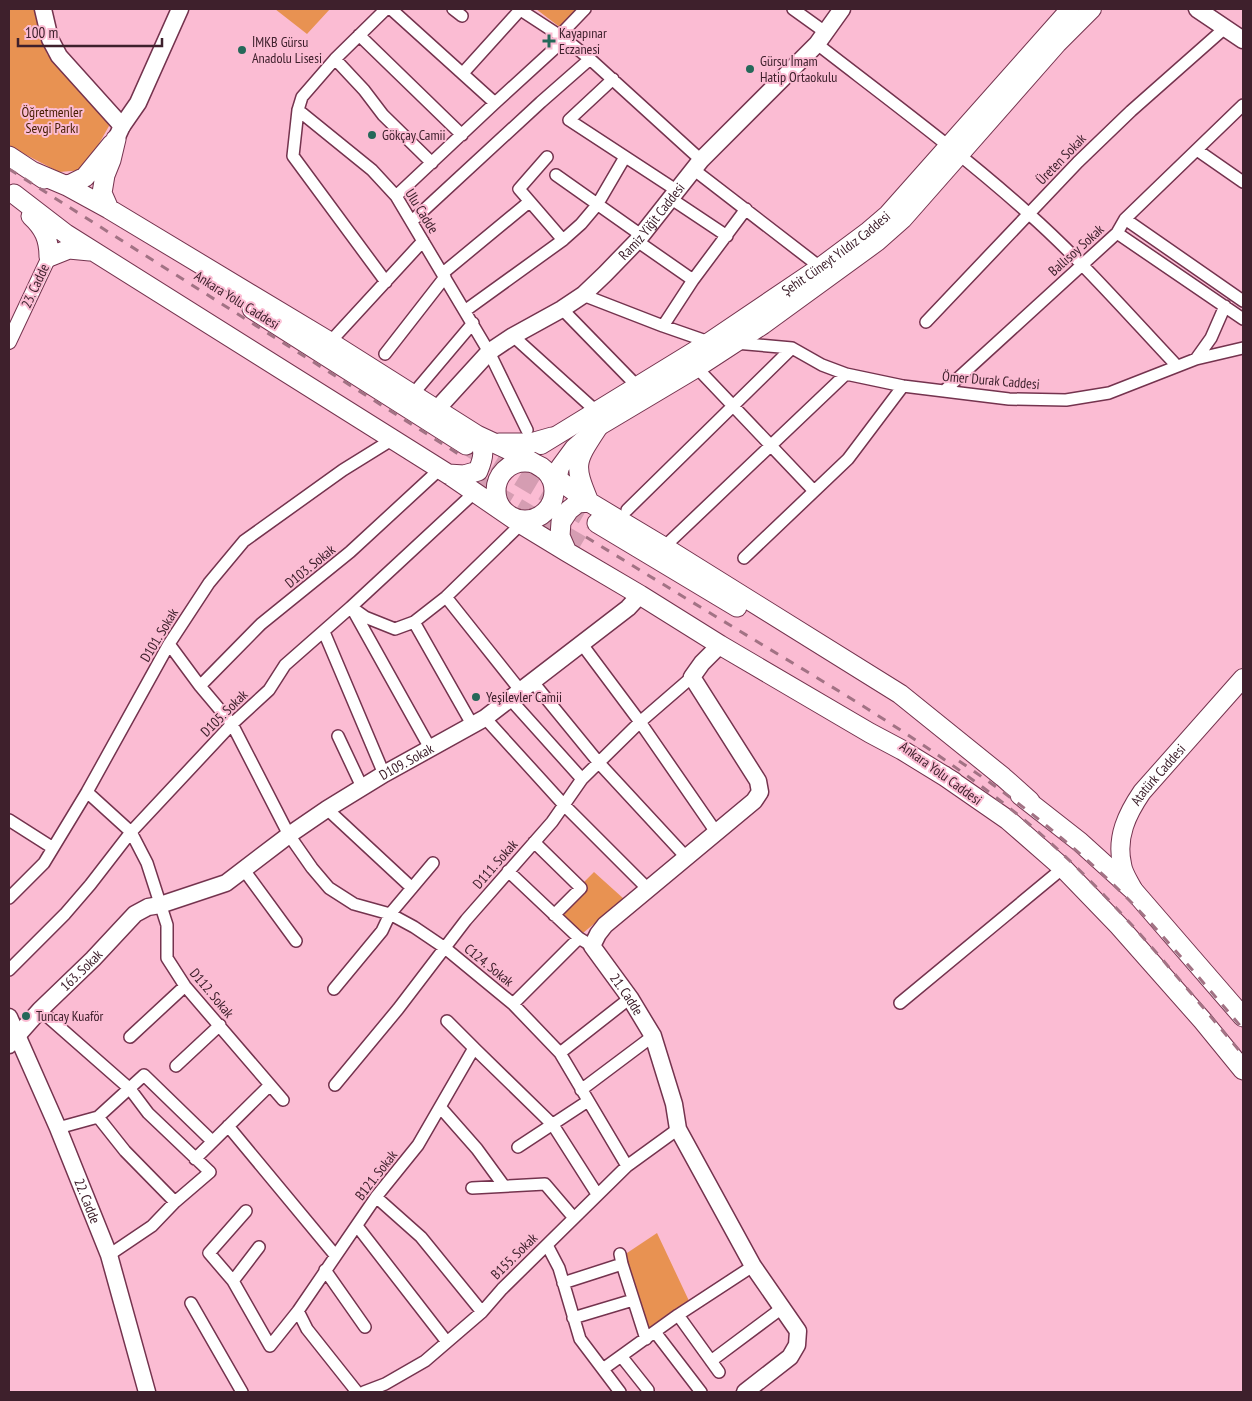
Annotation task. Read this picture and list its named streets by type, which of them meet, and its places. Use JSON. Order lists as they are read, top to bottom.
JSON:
{
  "streets": {
    "highway": ["Ankara Yolu Caddesi"],
    "main road": [
      "Ramiz Yiğit Caddesi",
      "Şehit Cüneyt Yıldız Caddesi",
      "D109. Sokak",
      "Atatürk Caddesi",
      "163. Sokak",
      "21. Cadde",
      "22. Cadde"
    ],
    "street": [
      "Üreten Sokak",
      "Ulu Cadde",
      "Ballısoy Sokak",
      "23. Cadde",
      "Ömer Durak Caddesi",
      "D103. Sokak",
      "D101. Sokak",
      "D105. Sokak",
      "D111. Sokak",
      "C124. Sokak",
      "D112. Sokak",
      "B121. Sokak",
      "B155. Sokak"
    ]
  },
  "crossings": [
    ["Ulu Cadde", "Ramiz Yiğit Caddesi"],
    ["Ballısoy Sokak", "Ömer Durak Caddesi"],
    ["Ankara Yolu Caddesi", "D103. Sokak"],
    ["Ankara Yolu Caddesi", "Atatürk Caddesi"],
    ["D103. Sokak", "C124. Sokak"],
    ["D101. Sokak", "C124. Sokak"],
    ["D101. Sokak", "D112. Sokak"],
    ["D105. Sokak", "C124. Sokak"],
    ["D105. Sokak", "D112. Sokak"],
    ["D109. Sokak", "C124. Sokak"],
    ["D109. Sokak", "163. Sokak"],
    ["D109. Sokak", "D112. Sokak"],
    ["D111. Sokak", "C124. Sokak"],
    ["C124. Sokak", "B155. Sokak"],
    ["163. Sokak", "D112. Sokak"],
    ["163. Sokak", "22. Cadde"],
    ["21. Cadde", "B155. Sokak"]
  ],
  "parks": ["Öğretmenler Sevgi Parkı"],
  "places": {
    "health": ["Kayapınar Eczanesi"],
    "other": [
      "İMKB Gürsu Anadolu Lisesi",
      "Gürsu İmam Hatip Ortaokulu",
      "Gökçay Camii",
      "Yeşilevler Camii",
      "Tuncay Kuaför"
    ]
  },
  "scale_bar": "100 m"
}
